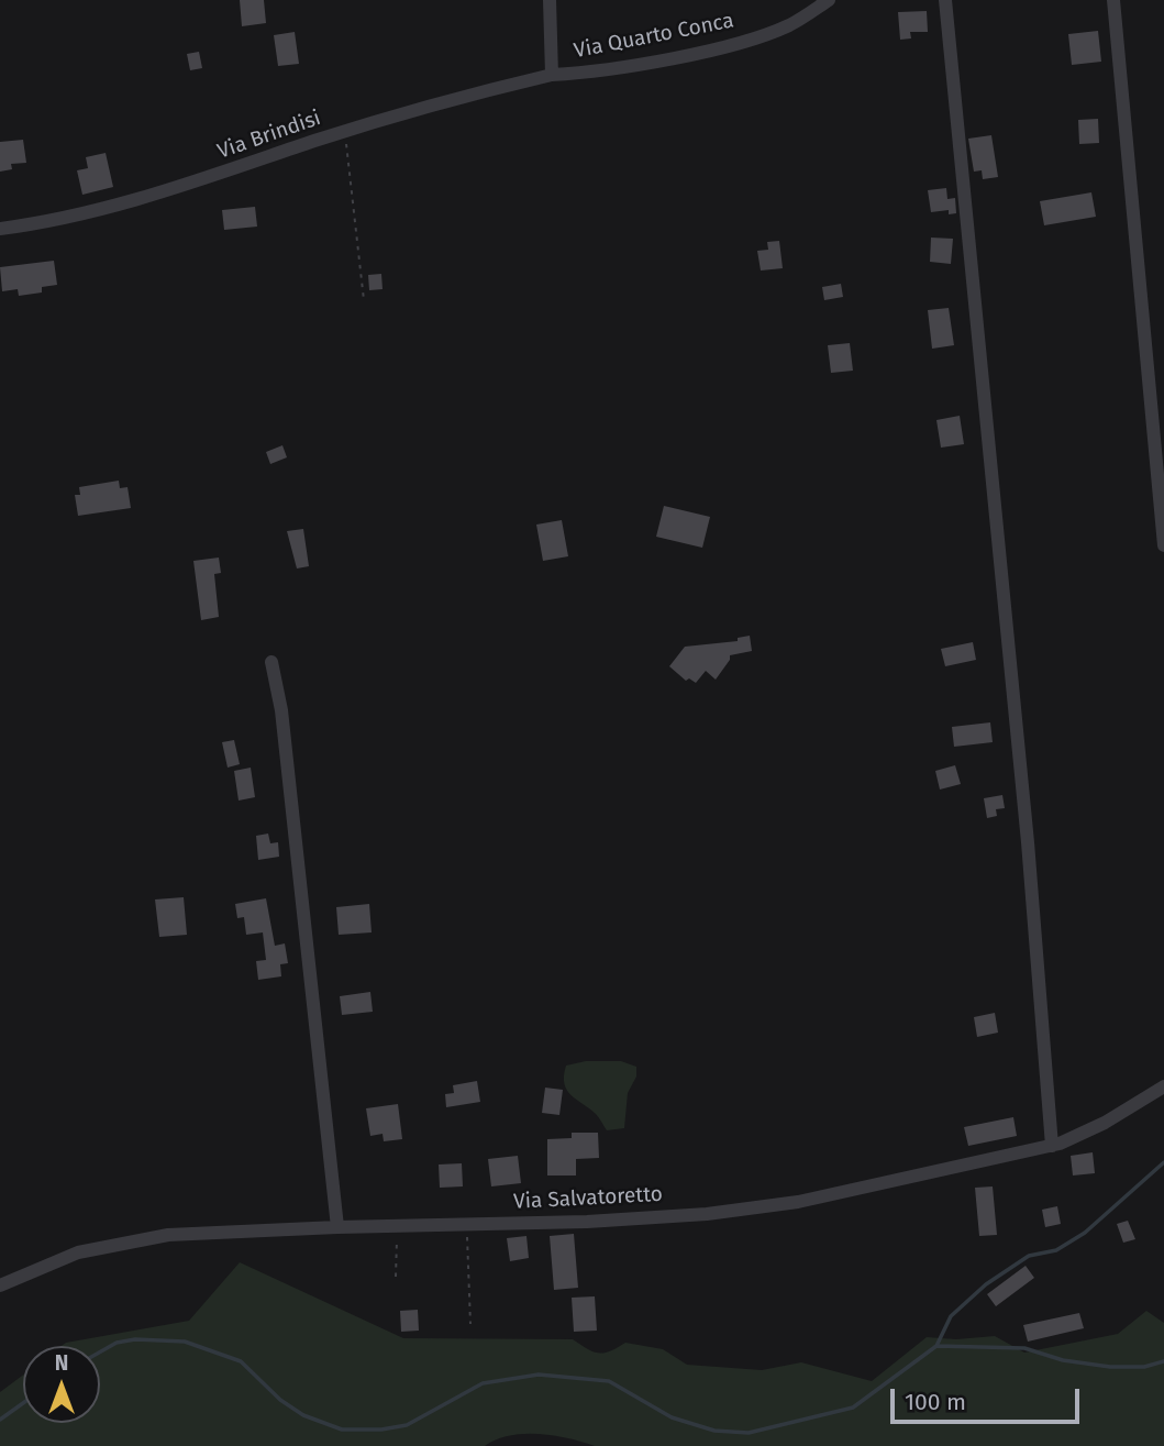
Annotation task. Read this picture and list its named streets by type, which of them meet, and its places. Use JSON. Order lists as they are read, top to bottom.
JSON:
{
  "streets": {
    "street": ["Via Quarto Conca", "Via Brindisi", "Via Salvatoretto"]
  },
  "crossings": [
    ["Via Quarto Conca", "Via Brindisi"]
  ],
  "scale_bar": "100 m",
  "north": "top"
}
